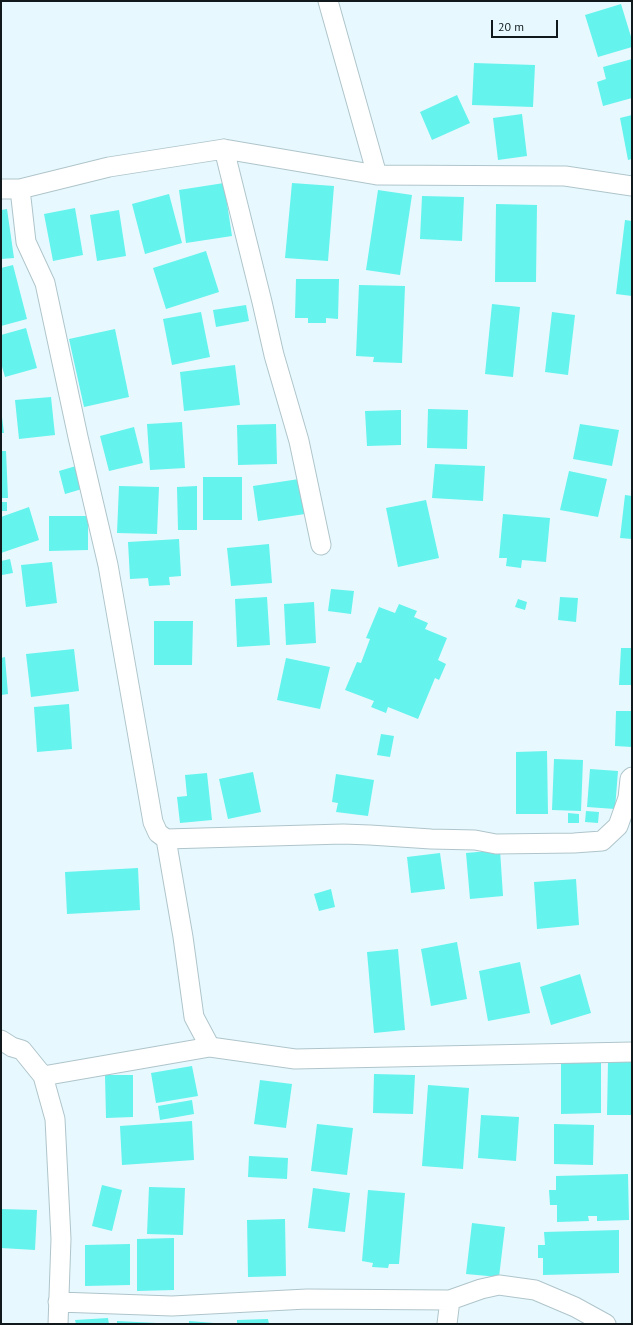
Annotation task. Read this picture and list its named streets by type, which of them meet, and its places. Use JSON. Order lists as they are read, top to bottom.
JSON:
{
  "scale_bar": "20 m"
}
